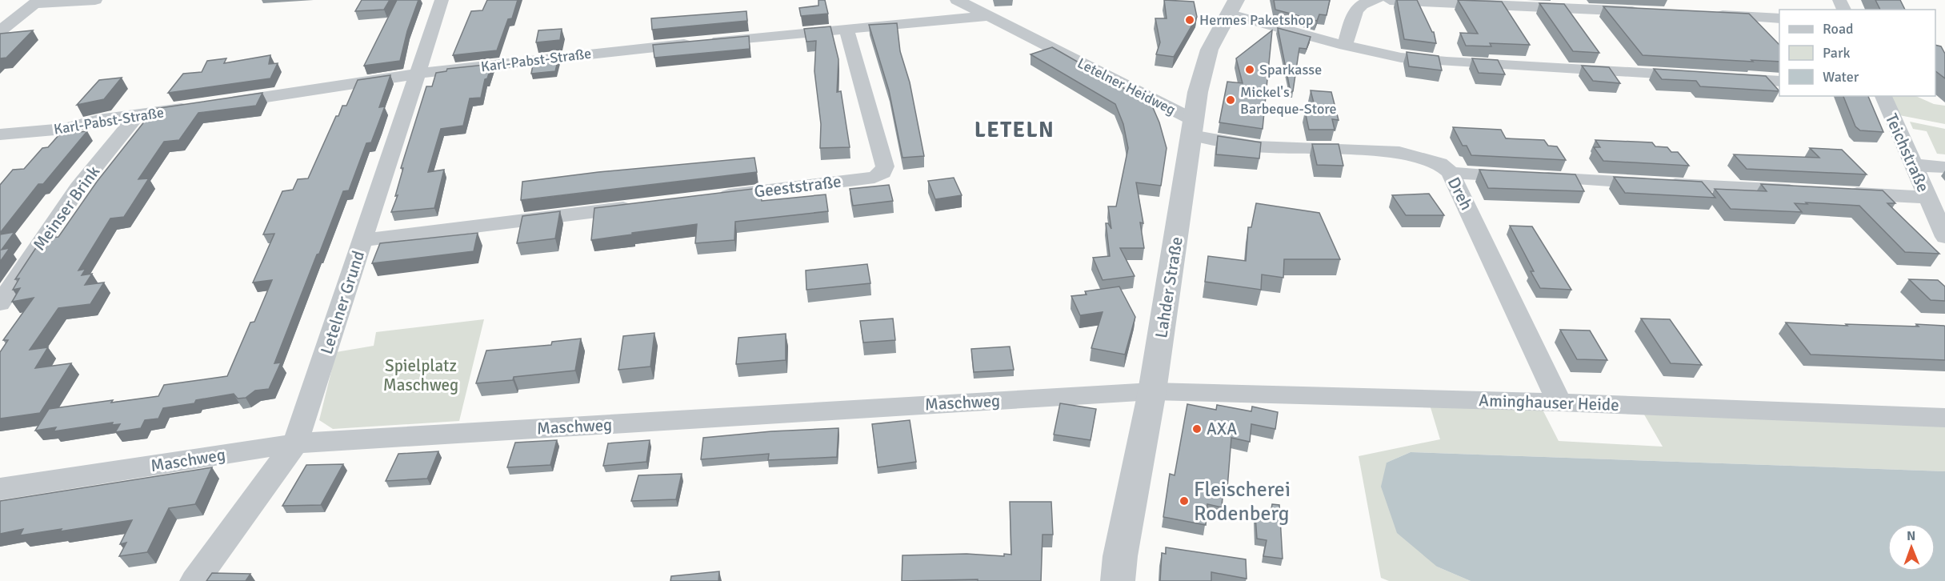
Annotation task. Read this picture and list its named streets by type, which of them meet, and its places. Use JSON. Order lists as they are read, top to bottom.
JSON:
{
  "streets": {
    "street": [
      "Karl-Pabst-Straße",
      "Letelner Heidweg",
      "Teichstraße",
      "Geeststraße",
      "Dreh",
      "Meinser Brink",
      "Lahder Straße",
      "Letelner Grund",
      "Maschweg",
      "Aminghauser Heide"
    ]
  },
  "crossings": [
    ["Karl-Pabst-Straße", "Letelner Heidweg"],
    ["Karl-Pabst-Straße", "Geeststraße"],
    ["Karl-Pabst-Straße", "Meinser Brink"],
    ["Karl-Pabst-Straße", "Letelner Grund"],
    ["Letelner Heidweg", "Dreh"],
    ["Letelner Heidweg", "Lahder Straße"],
    ["Dreh", "Lahder Straße"],
    ["Dreh", "Aminghauser Heide"],
    ["Lahder Straße", "Maschweg"],
    ["Lahder Straße", "Aminghauser Heide"],
    ["Letelner Grund", "Maschweg"],
    ["Maschweg", "Aminghauser Heide"]
  ],
  "districts": ["LETELN"],
  "parks": ["Spielplatz Maschweg"],
  "places": [
    "Hermes Paketshop",
    "Sparkasse",
    "Mickel's Barbeque-Store",
    "AXA",
    "Fleischerei Rodenberg"
  ],
  "legend": ["Road", "Park", "Water"],
  "north": "top"
}
